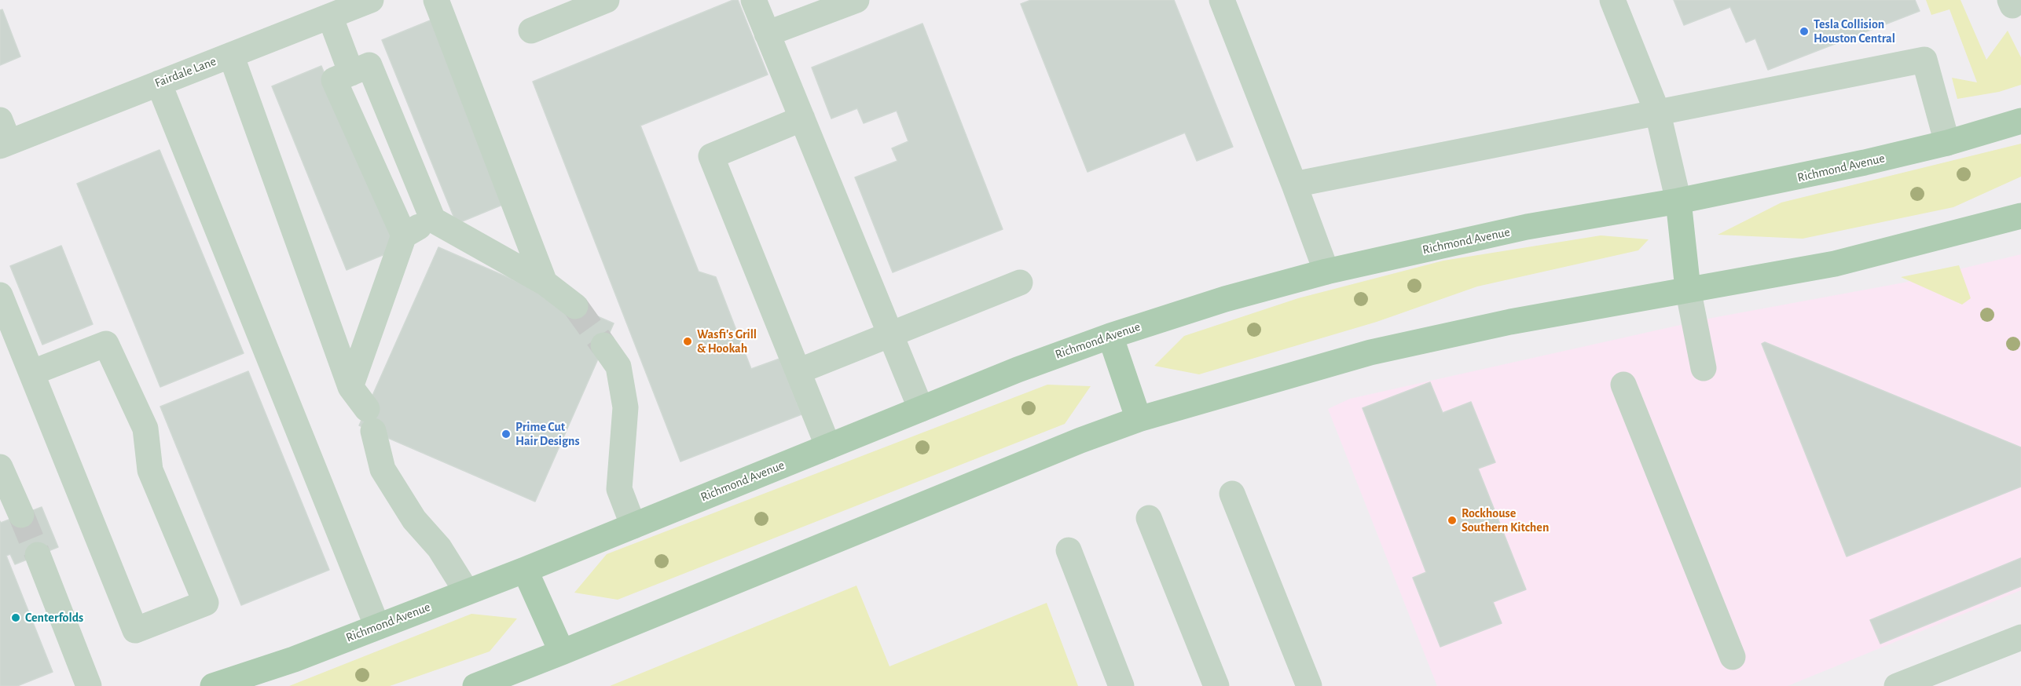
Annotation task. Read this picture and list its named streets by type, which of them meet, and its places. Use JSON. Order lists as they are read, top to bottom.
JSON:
{
  "streets": {
    "main road": ["Richmond Avenue"],
    "street": ["Fairdale Lane"]
  },
  "places": [
    "Tesla Collision Houston Central",
    "Wasfi's Grill & Hookah",
    "Prime Cut Hair Designs",
    "Rockhouse Southern Kitchen",
    "Centerfolds"
  ]
}
